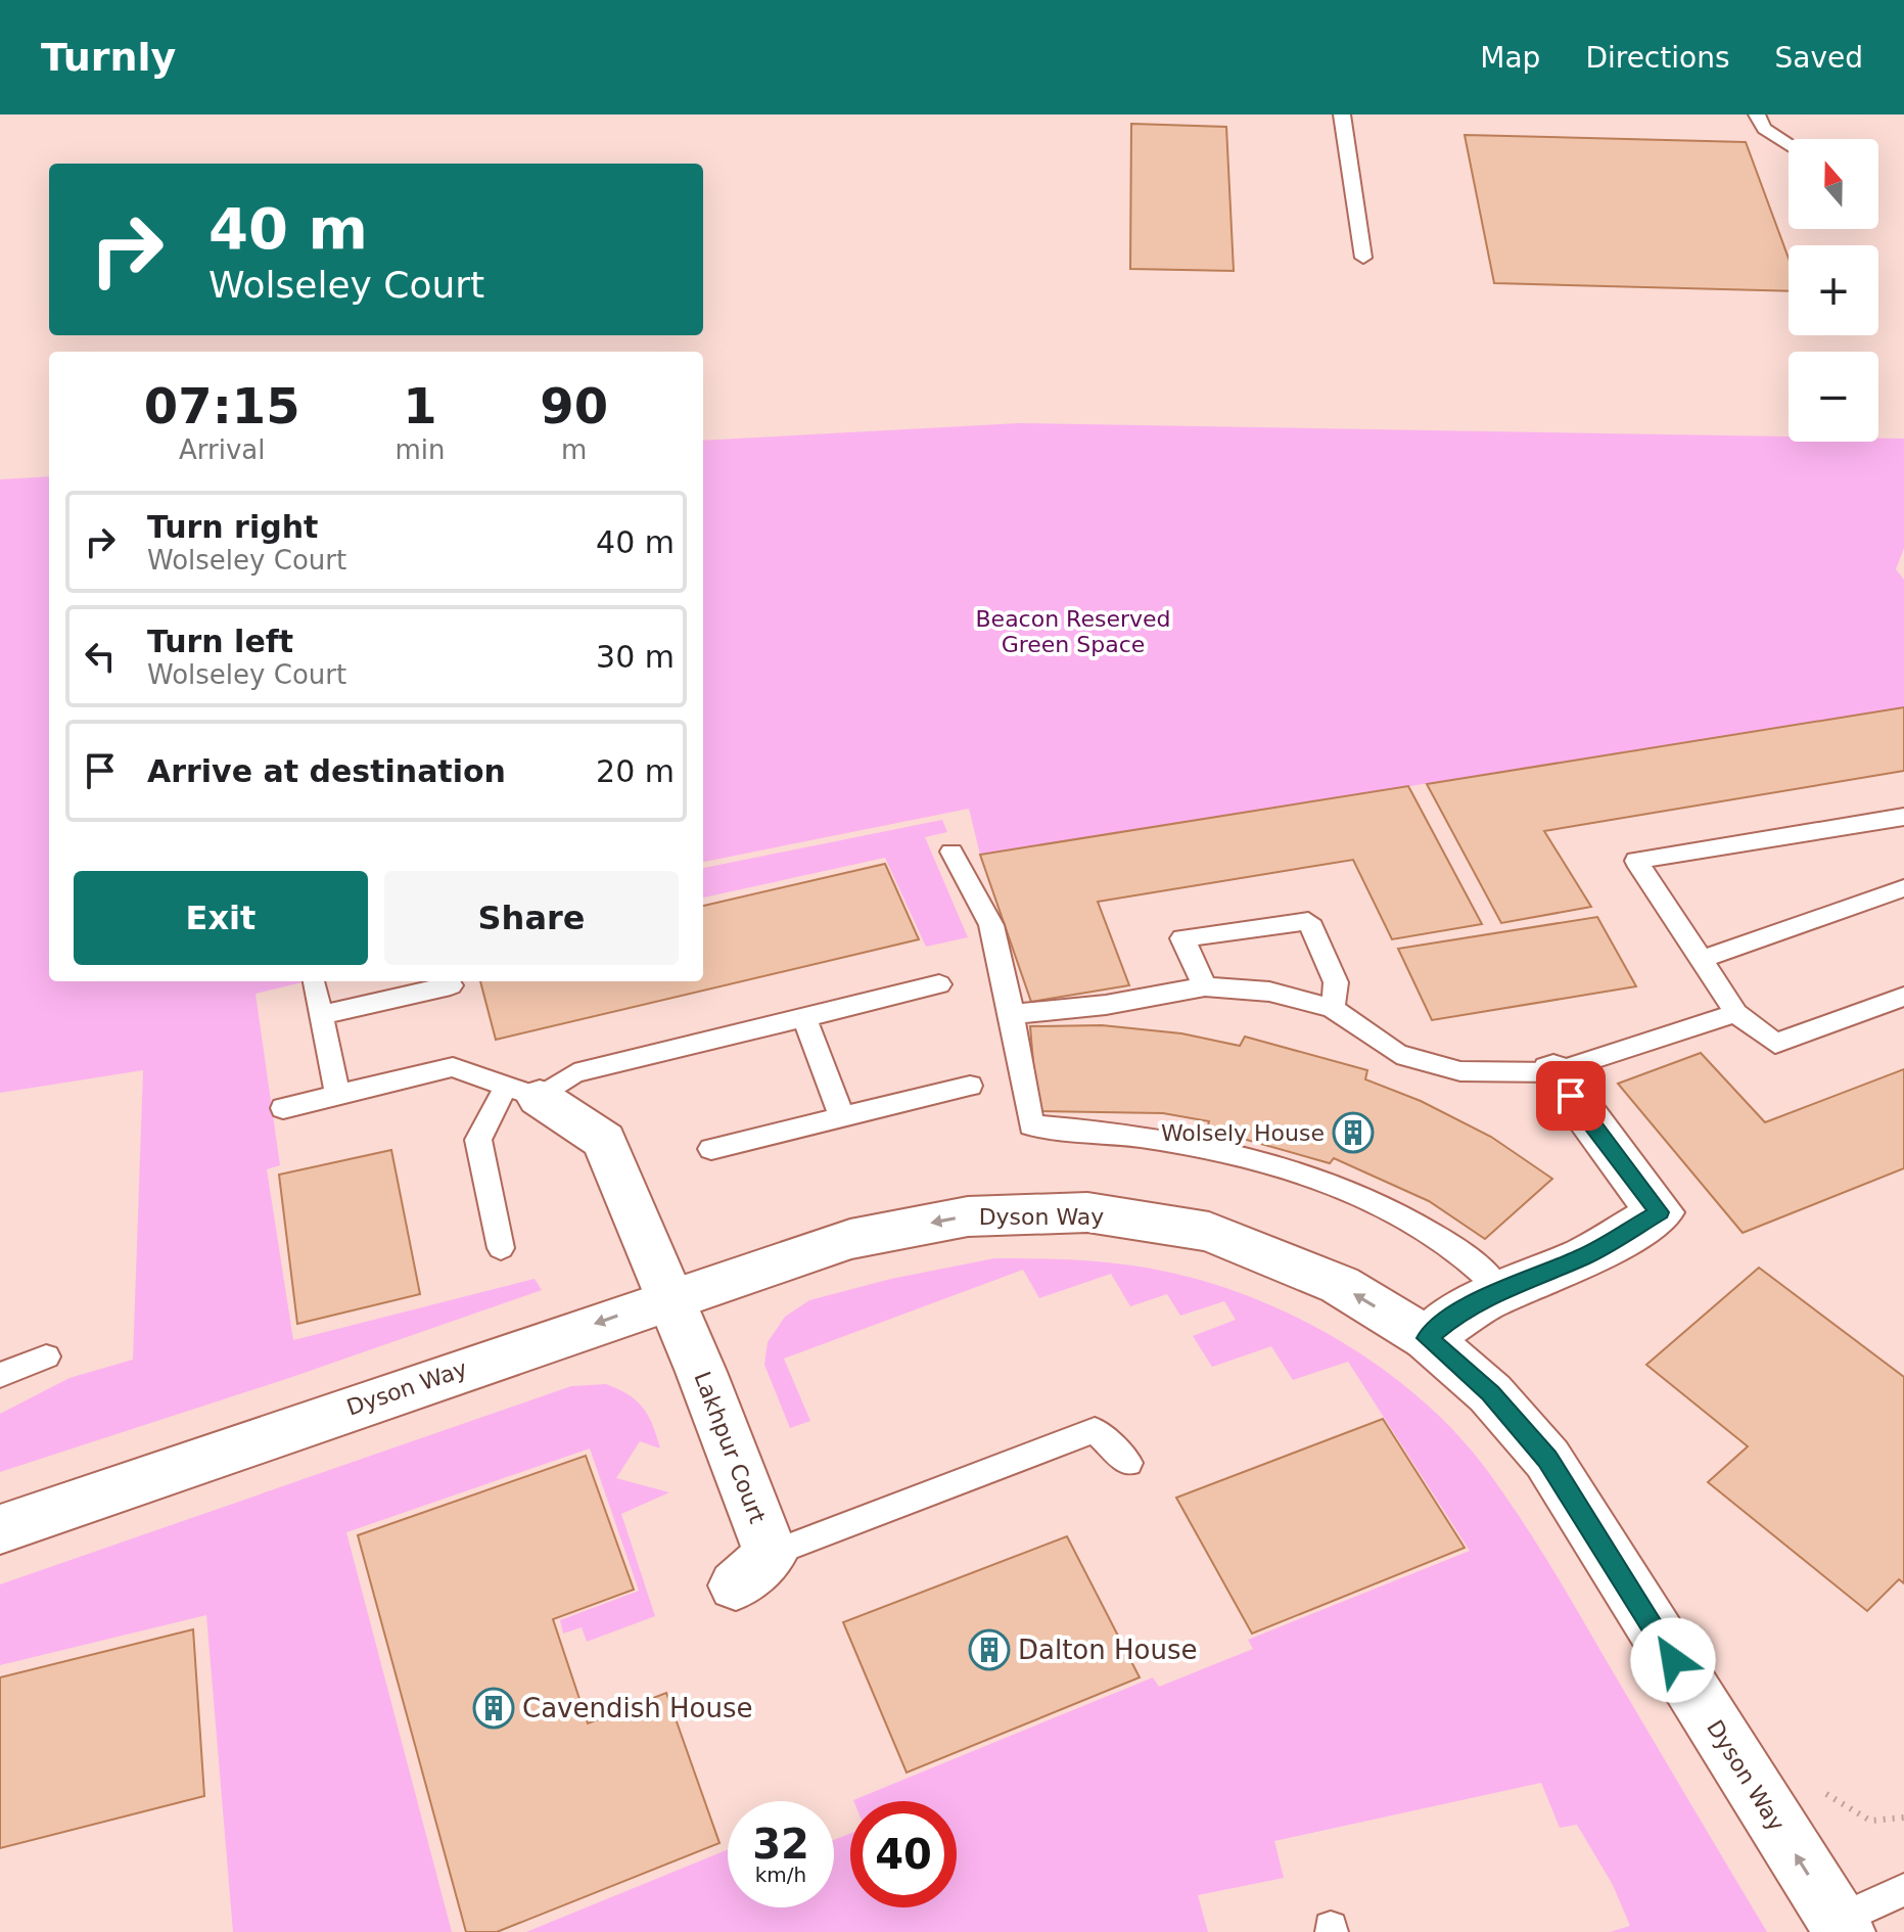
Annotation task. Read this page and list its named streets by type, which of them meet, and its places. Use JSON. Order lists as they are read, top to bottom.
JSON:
{
  "streets": {
    "street": ["Dyson Way", "Lakhpur Court"]
  },
  "crossings": [
    ["Dyson Way", "Lakhpur Court"]
  ],
  "one_way": ["Dyson Way"],
  "parks": ["Beacon Reserved Green Space"],
  "places": {
    "building": ["Wolsely House", "Dalton House", "Cavendish House"]
  },
  "north": "top",
  "page": {
    "header": "Turnly",
    "nav": ["Map", "Directions", "Saved"],
    "map_buttons": ["+", "−"],
    "turn": ["40 m", "Wolseley Court"],
    "eta": [
      "07:15",
      "Arrival",
      "1",
      "min",
      "90",
      "m"
    ],
    "list": [
      {
        "name": "Turn right",
        "note": "Wolseley Court",
        "value": "40 m"
      },
      {
        "name": "Turn left",
        "note": "Wolseley Court",
        "value": "30 m"
      },
      {
        "name": "Arrive at destination",
        "value": "20 m"
      }
    ],
    "buttons": ["Exit", "Share"],
    "speed": "32 km/h",
    "limit": "40"
  }
}
